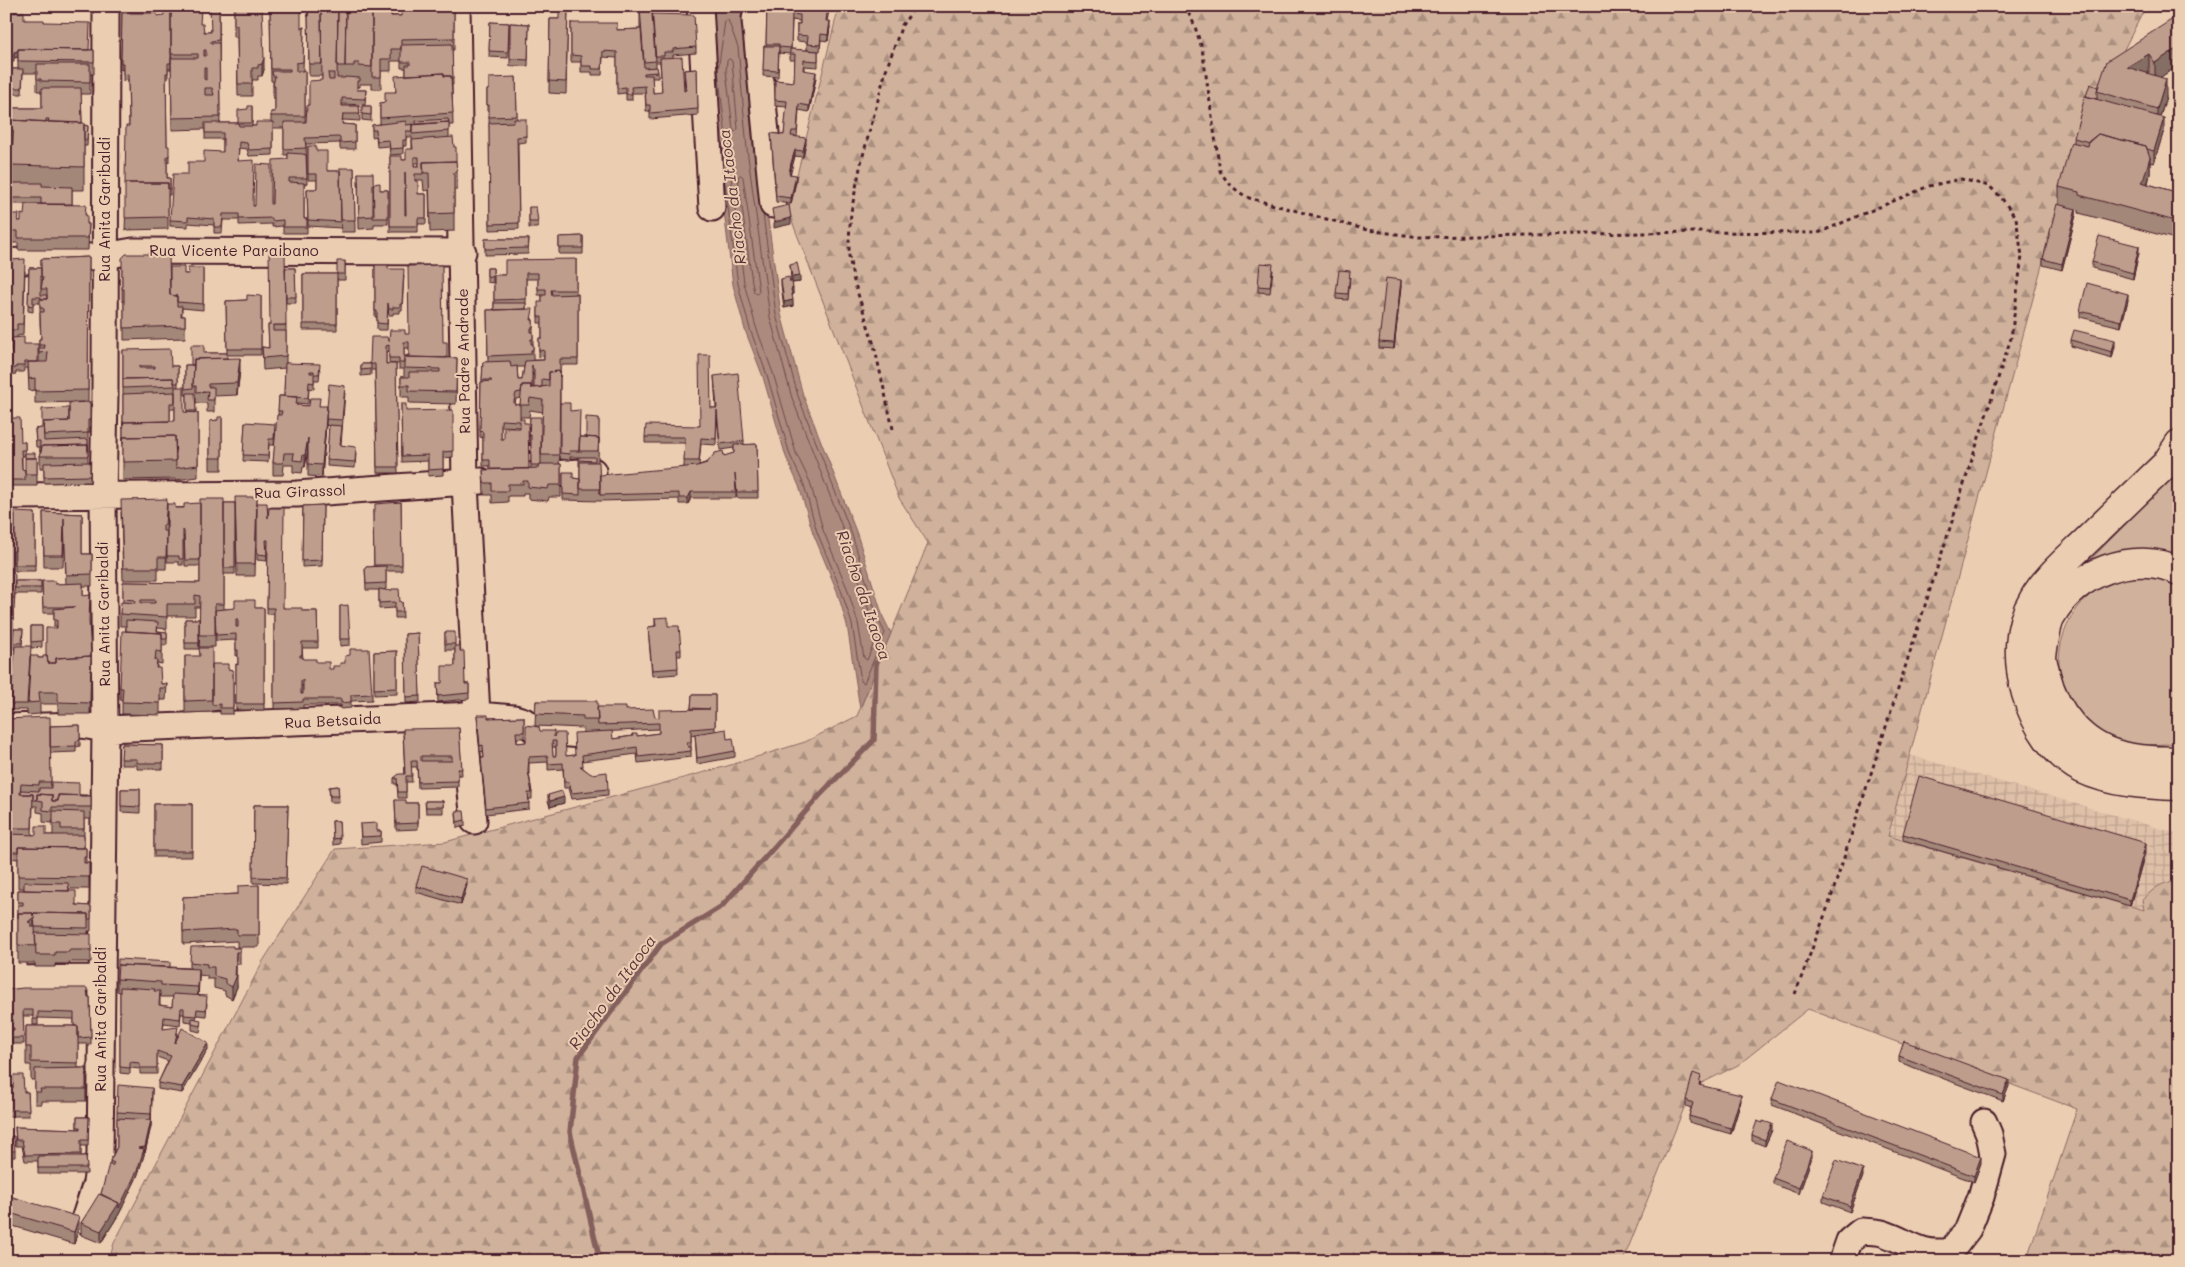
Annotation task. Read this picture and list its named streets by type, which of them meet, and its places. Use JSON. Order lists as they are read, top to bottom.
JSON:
{
  "streets": {
    "street": [
      "Rua Anita Garibaldi",
      "Rua Vicente Paraibano",
      "Rua Padre Andrade",
      "Rua Girassol",
      "Rua Betsaida"
    ]
  },
  "crossings": [
    ["Rua Anita Garibaldi", "Rua Vicente Paraibano"],
    ["Rua Anita Garibaldi", "Rua Girassol"],
    ["Rua Anita Garibaldi", "Rua Betsaida"],
    ["Rua Vicente Paraibano", "Rua Padre Andrade"],
    ["Rua Padre Andrade", "Rua Girassol"],
    ["Rua Padre Andrade", "Rua Betsaida"]
  ],
  "water": ["Riacho da Itaoca"]
}
